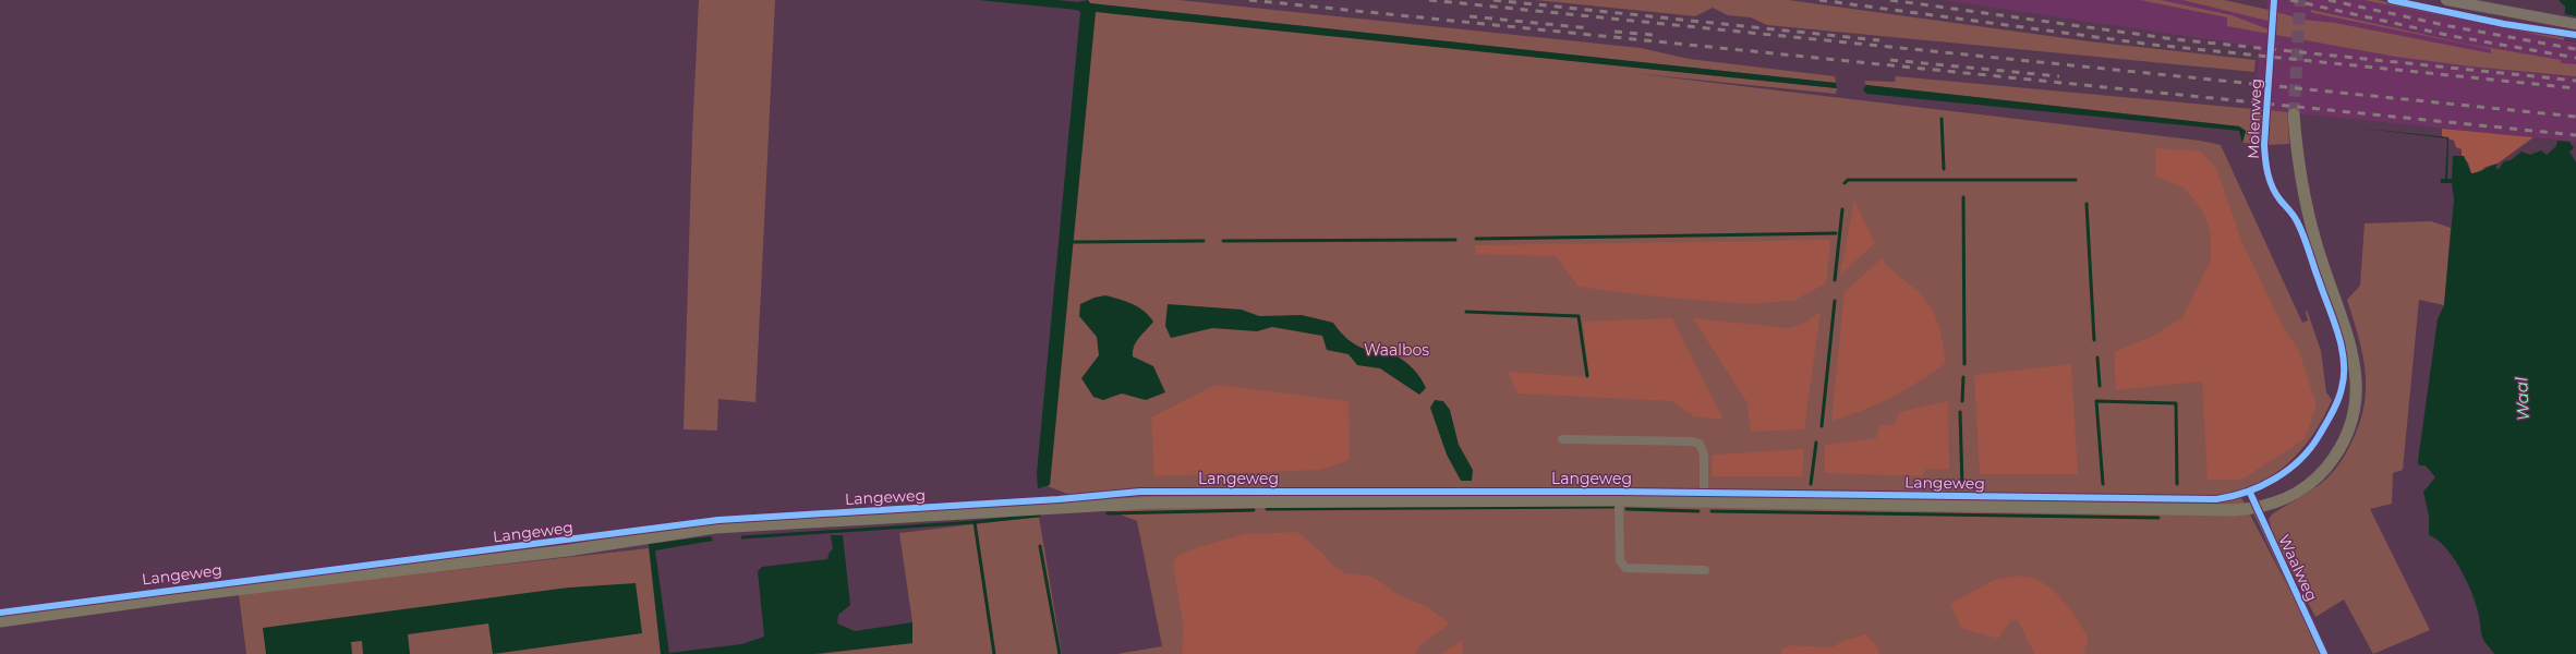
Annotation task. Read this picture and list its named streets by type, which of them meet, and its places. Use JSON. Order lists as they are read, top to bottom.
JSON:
{
  "streets": {
    "main road": ["Langeweg"],
    "street": ["Waalweg"],
    "cycle path": ["Molenweg"]
  },
  "crossings": [
    ["Langeweg", "Waalweg"]
  ],
  "water": ["Waal"],
  "parks": ["Waalbos"]
}
